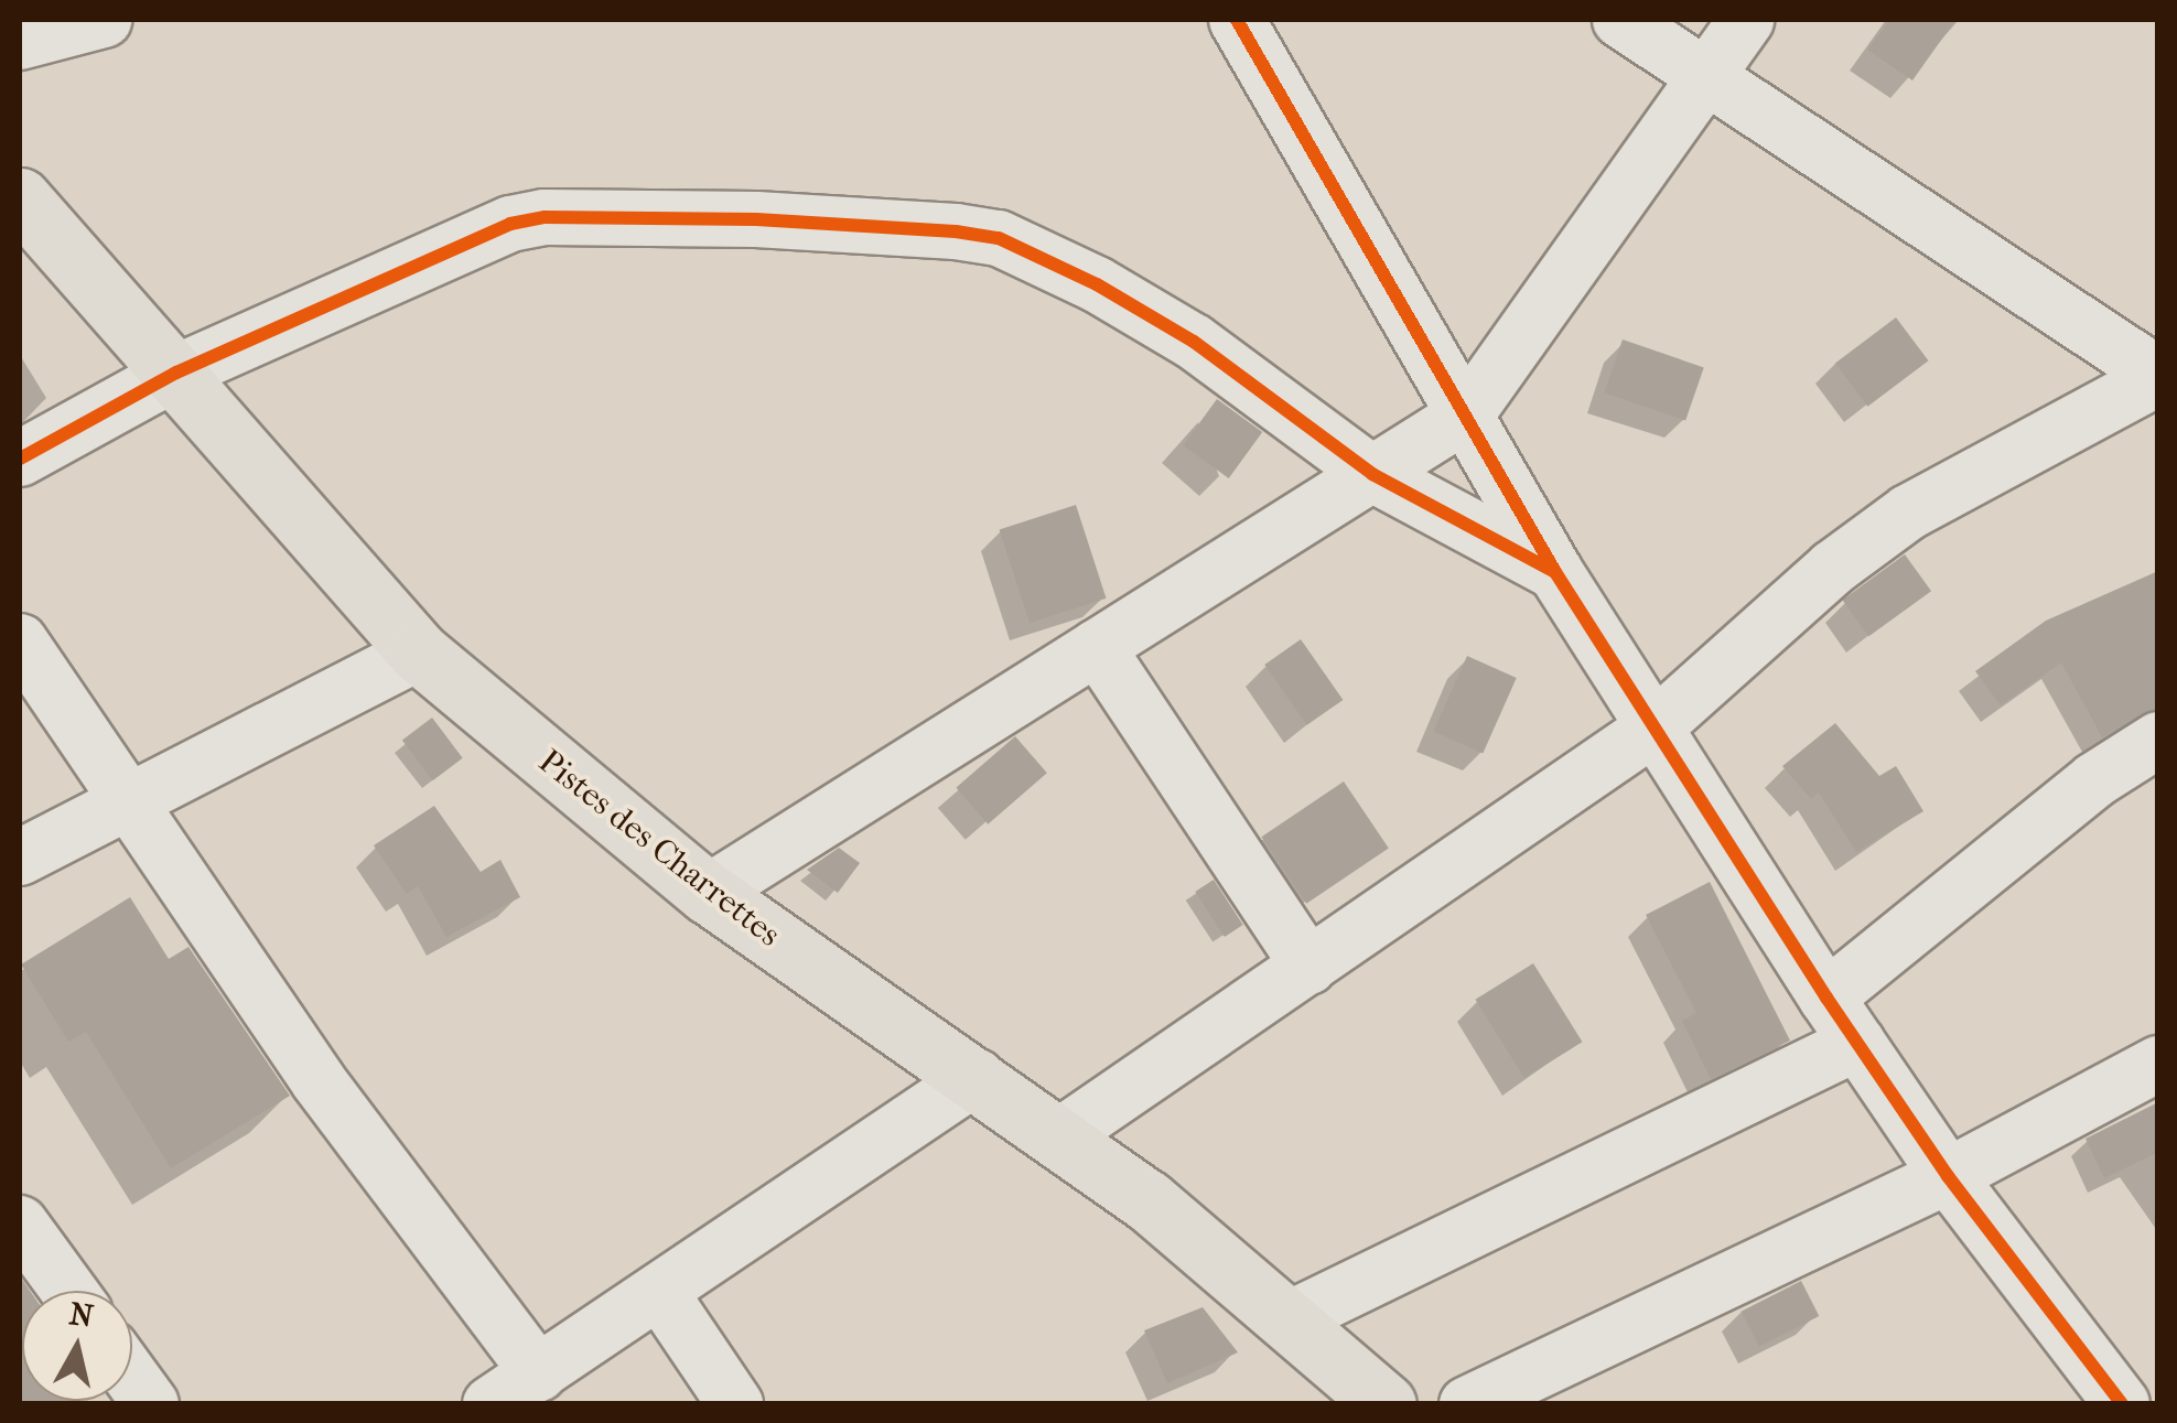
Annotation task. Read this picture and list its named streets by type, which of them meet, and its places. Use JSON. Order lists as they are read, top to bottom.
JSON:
{
  "streets": {
    "main road": ["Pistes des Charrettes"]
  },
  "north": "top"
}
